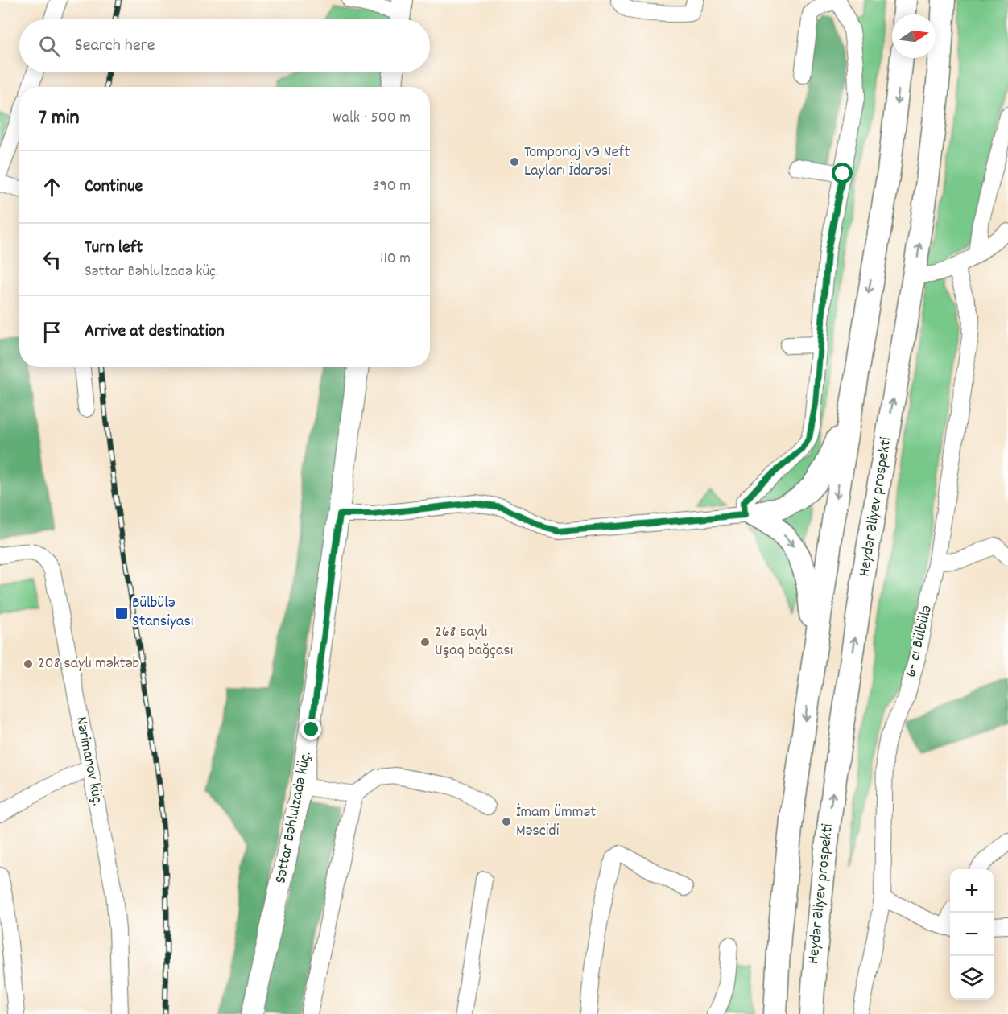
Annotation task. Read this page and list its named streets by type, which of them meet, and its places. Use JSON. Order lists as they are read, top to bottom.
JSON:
{
  "streets": {
    "highway": ["Heydər Əliyev prospekti"],
    "main road": ["Səttar Bəhlulzadə küç."],
    "street": ["6- cı Bülbülə", "Nərimanov küç."]
  },
  "places": {
    "other": [
      "Tomponaj vэ Neft Layları İdarəsi",
      "268 saylı Uşaq bağçası",
      "208 saylı məktəb",
      "İmam Ümmət Məscidi"
    ],
    "transit": ["Bülbülə Stansiyası"]
  },
  "north": "right",
  "page": {
    "search": "Search here",
    "heading": ["7 min", "Walk · 500 m"],
    "list": [
      ["Continue", "390 m"],
      ["Turn left", "Səttar Bəhlulzadə küç.", "110 m"],
      "Arrive at destination"
    ],
    "map_buttons": ["+", "−"]
  }
}
